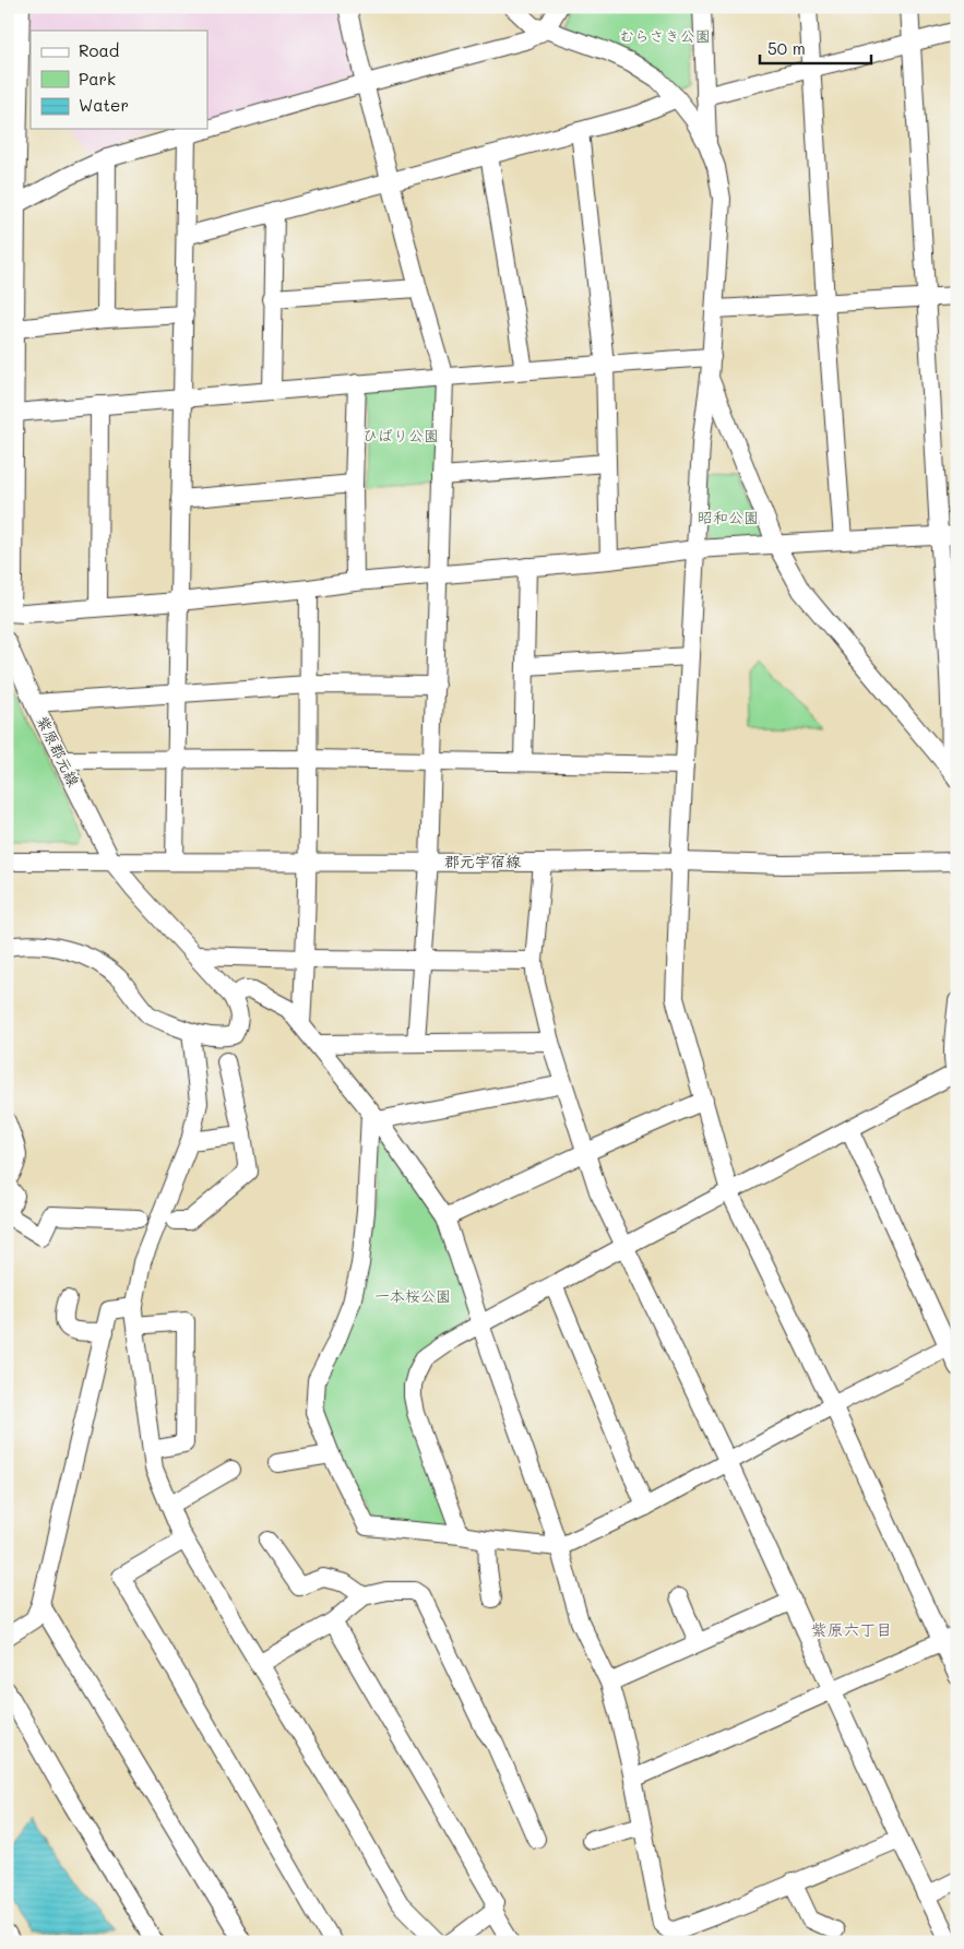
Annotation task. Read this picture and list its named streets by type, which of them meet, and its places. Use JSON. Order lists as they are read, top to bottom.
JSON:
{
  "streets": {
    "street": ["紫原郡元線", "郡元宇宿線"]
  },
  "crossings": [
    ["紫原郡元線", "郡元宇宿線"]
  ],
  "districts": ["紫原六丁目"],
  "parks": [
    "むらさき公園",
    "ひばり公園",
    "昭和公園",
    "一本桜公園"
  ],
  "legend": ["Road", "Park", "Water"],
  "scale_bar": "50 m"
}
